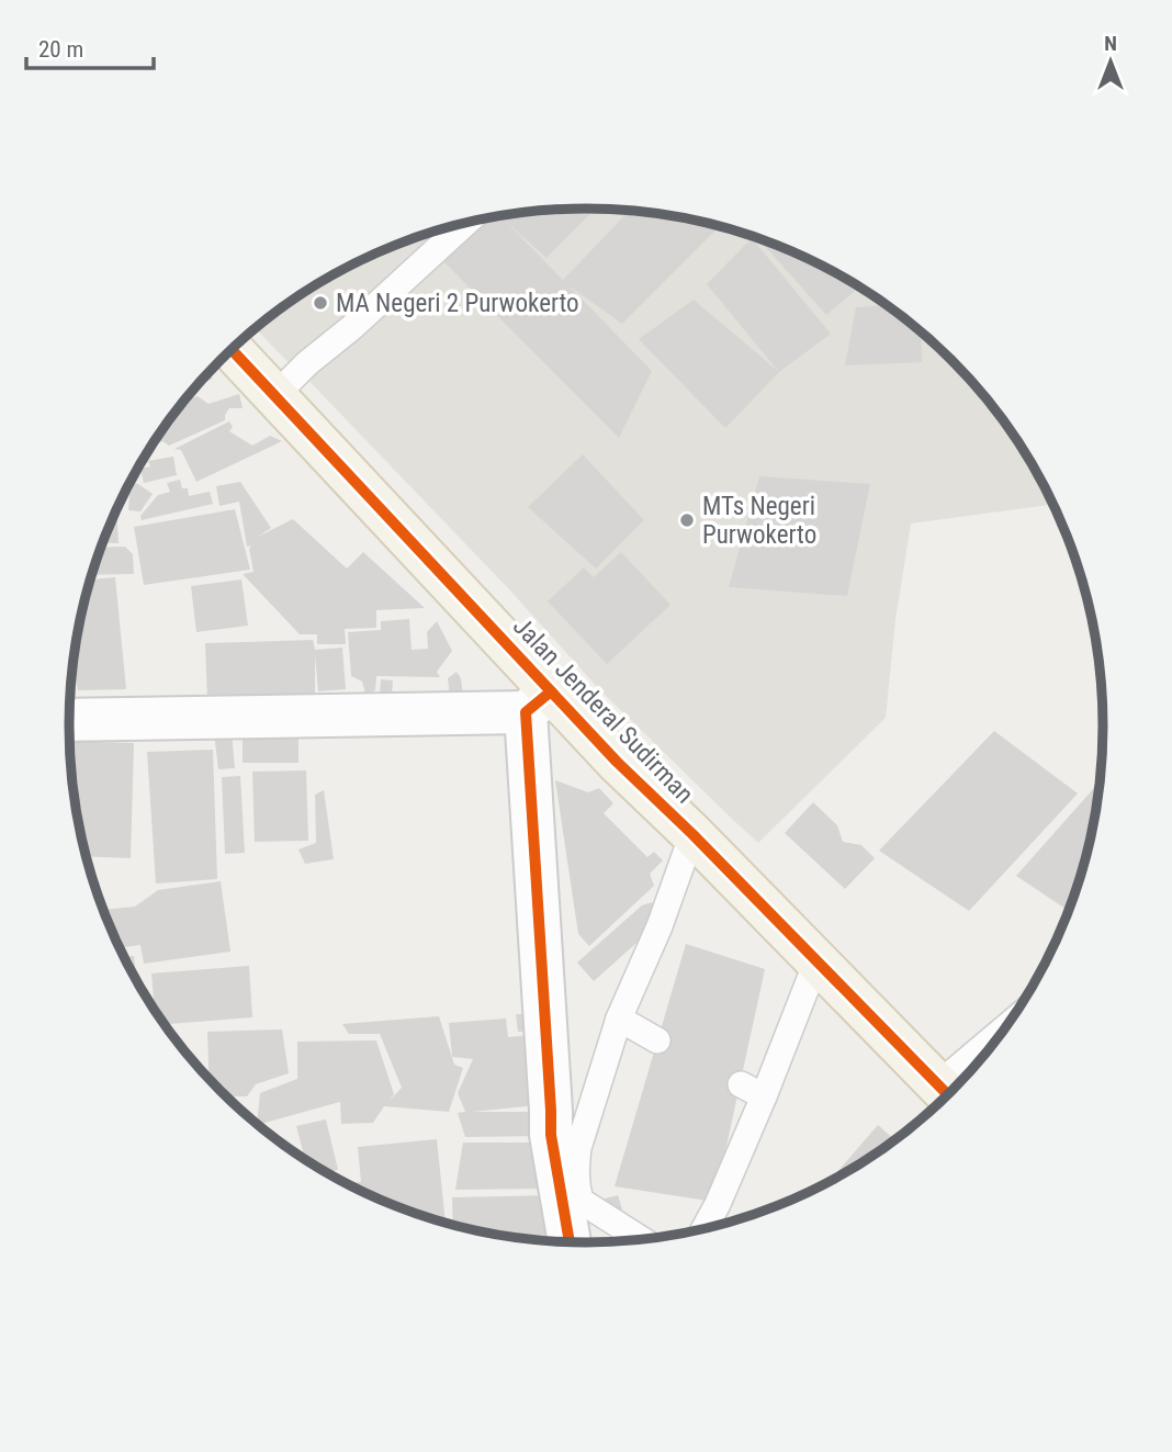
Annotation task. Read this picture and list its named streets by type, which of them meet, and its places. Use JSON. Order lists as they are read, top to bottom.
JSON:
{
  "streets": {
    "main road": ["Jalan Jenderal Sudirman"]
  },
  "places": ["MA Negeri 2 Purwokerto", "MTs Negeri Purwokerto"],
  "scale_bar": "20 m",
  "north": "top"
}
